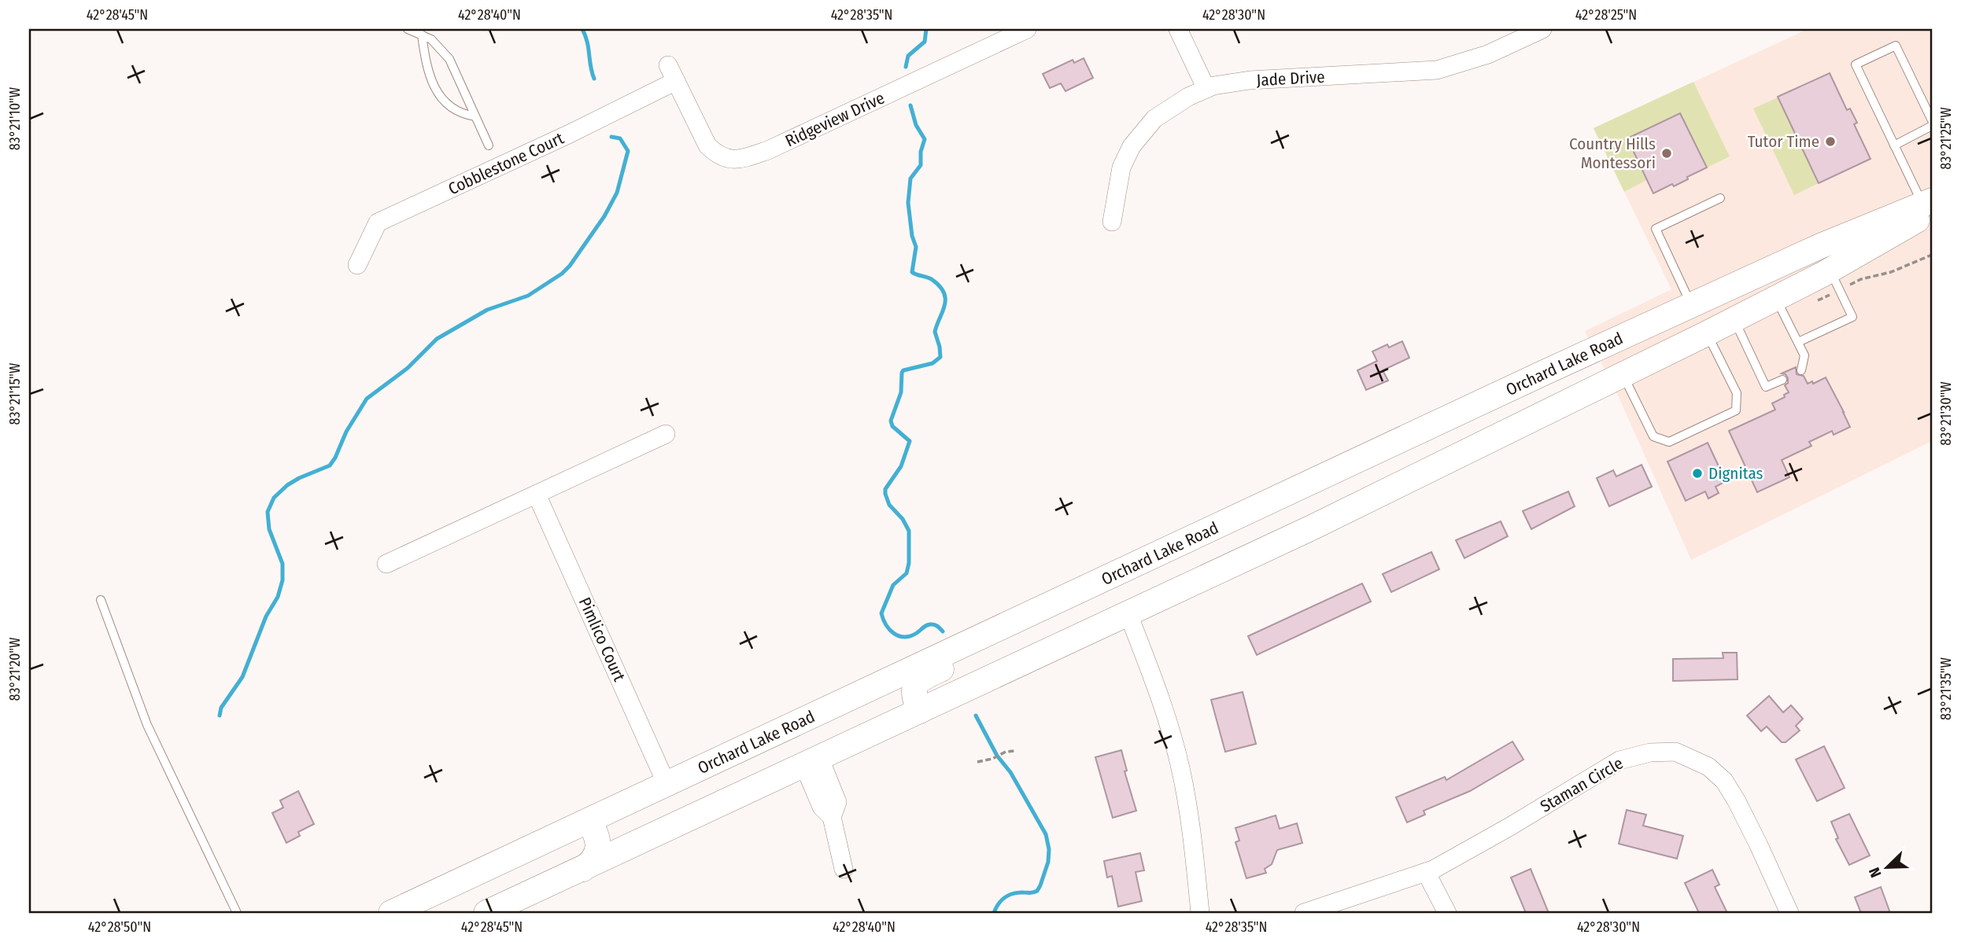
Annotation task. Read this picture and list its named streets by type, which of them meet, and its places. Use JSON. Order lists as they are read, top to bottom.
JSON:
{
  "streets": {
    "main road": ["Orchard Lake Road"],
    "street": [
      "Jade Drive",
      "Ridgeview Drive",
      "Cobblestone Court",
      "Pimlico Court",
      "Staman Circle"
    ]
  },
  "crossings": [
    ["Ridgeview Drive", "Cobblestone Court"],
    ["Orchard Lake Road", "Pimlico Court"]
  ],
  "places": ["Tutor Time", "Country Hills Montessori", "Dignitas"],
  "north": "bottom left",
  "coordinates": [
    "42°28'45\"N",
    "42°28'40\"N",
    "42°28'35\"N",
    "42°28'30\"N",
    "42°28'25\"N",
    "83°21'10\"W",
    "83°21'25\"W",
    "83°21'15\"W",
    "83°21'30\"W",
    "83°21'20\"W",
    "83°21'35\"W",
    "42°28'50\"N"
  ]
}
